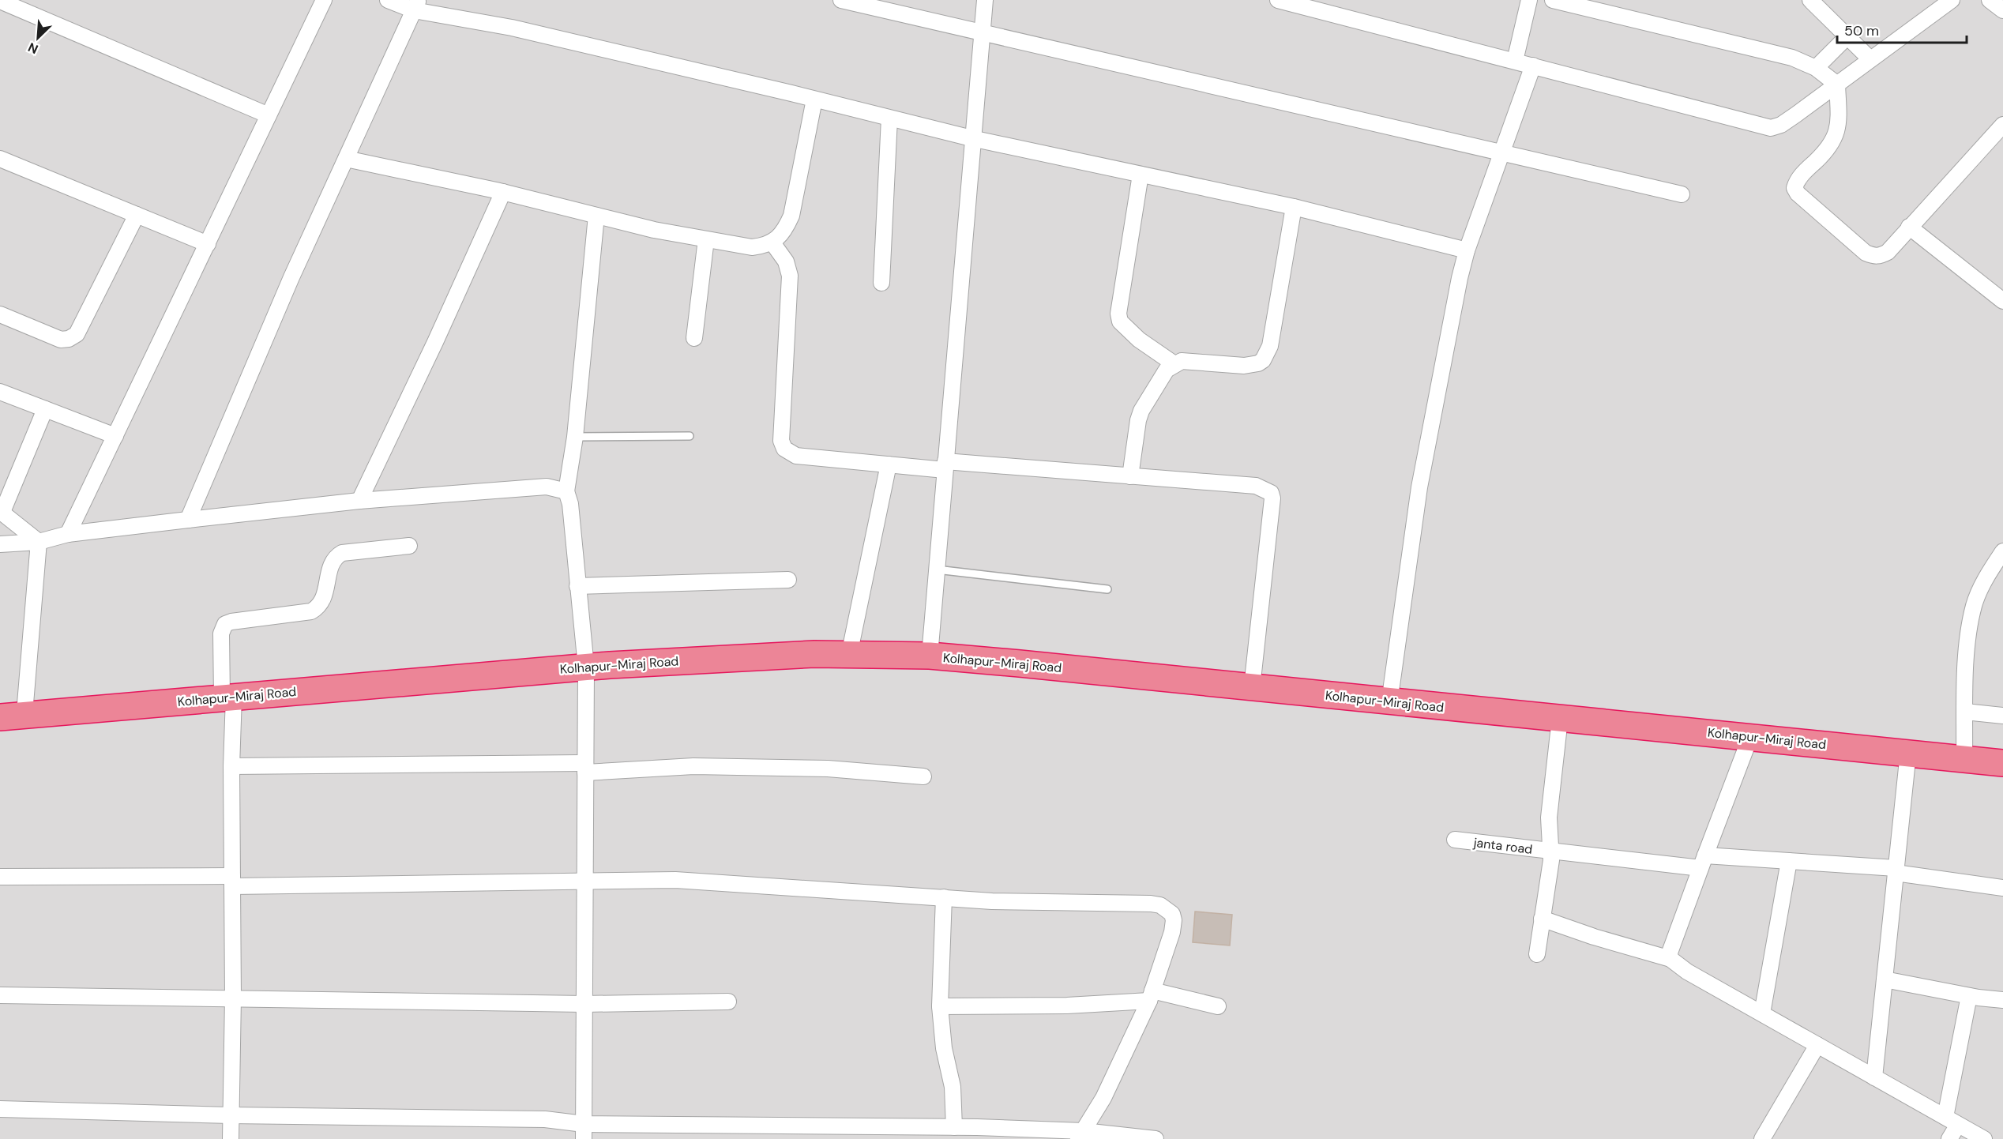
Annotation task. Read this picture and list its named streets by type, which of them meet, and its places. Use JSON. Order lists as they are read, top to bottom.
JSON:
{
  "streets": {
    "highway": ["Kolhapur-Miraj Road"],
    "street": ["janta road"]
  },
  "scale_bar": "50 m",
  "north": "bottom left"
}
